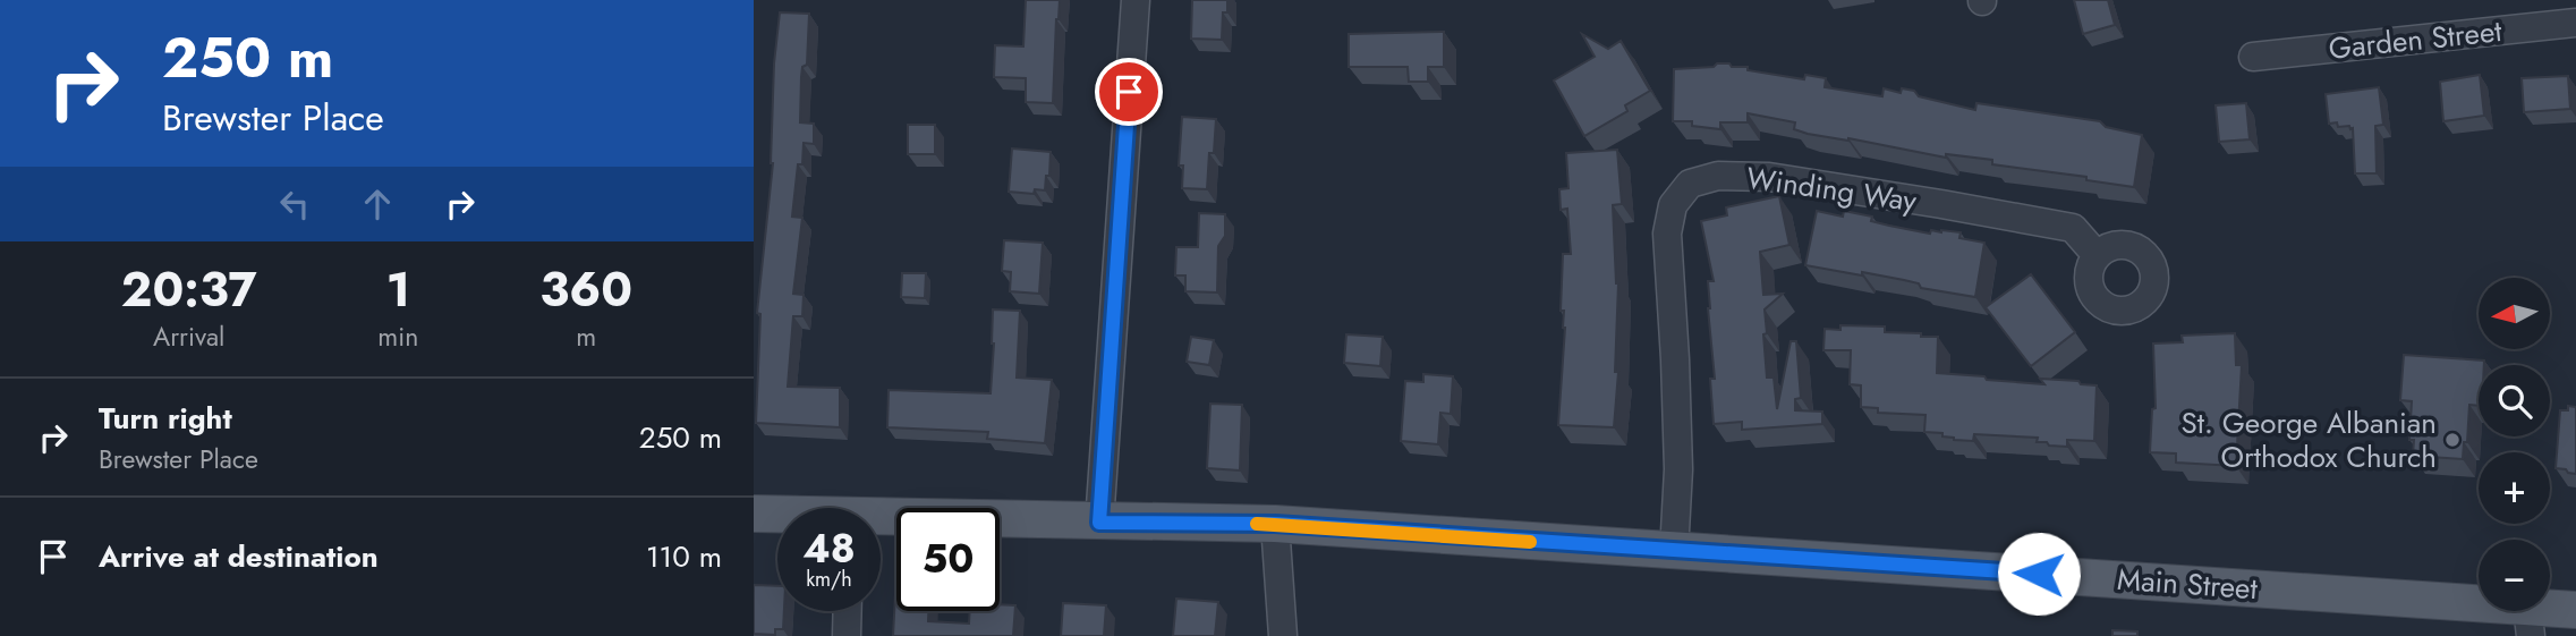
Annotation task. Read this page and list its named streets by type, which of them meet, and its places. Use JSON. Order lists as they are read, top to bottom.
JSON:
{
  "streets": {
    "main road": ["Main Street"],
    "street": ["Garden Street", "Winding Way"]
  },
  "crossings": [
    ["Winding Way", "Main Street"]
  ],
  "places": ["St. George Albanian Orthodox Church"],
  "north": "left",
  "page": {
    "turn": ["250 m", "Brewster Place"],
    "eta": [
      "20:37",
      "Arrival",
      "1",
      "min",
      "360",
      "m"
    ],
    "map_buttons": ["+", "−"],
    "list": [
      {
        "name": "Turn right",
        "note": "Brewster Place",
        "value": "250 m"
      },
      {
        "name": "Arrive at destination",
        "value": "110 m"
      }
    ],
    "speed": "48 km/h",
    "limit": "50"
  }
}
